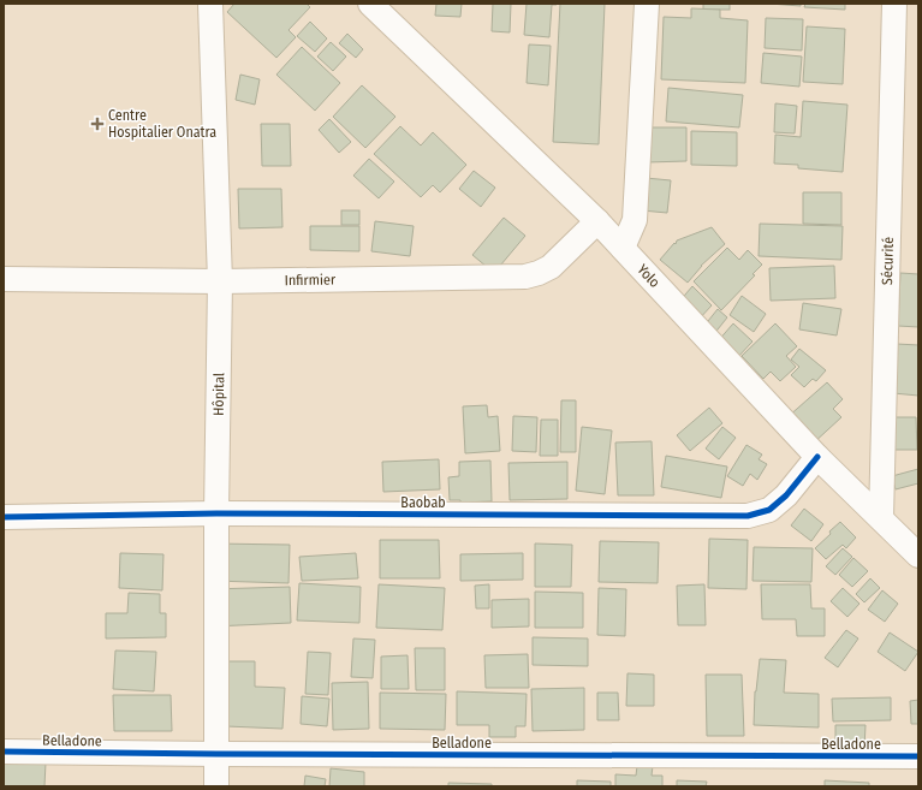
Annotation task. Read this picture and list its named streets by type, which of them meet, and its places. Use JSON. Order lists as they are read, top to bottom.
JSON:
{
  "streets": {
    "street": [
      "Sécurité",
      "Yolo",
      "Infirmier",
      "Hôpital",
      "Baobab",
      "Belladone"
    ]
  },
  "crossings": [
    ["Sécurité", "Yolo"],
    ["Yolo", "Infirmier"],
    ["Yolo", "Baobab"],
    ["Infirmier", "Hôpital"],
    ["Hôpital", "Baobab"],
    ["Hôpital", "Belladone"]
  ],
  "places": {
    "health": ["Centre Hospitalier Onatra"]
  }
}
